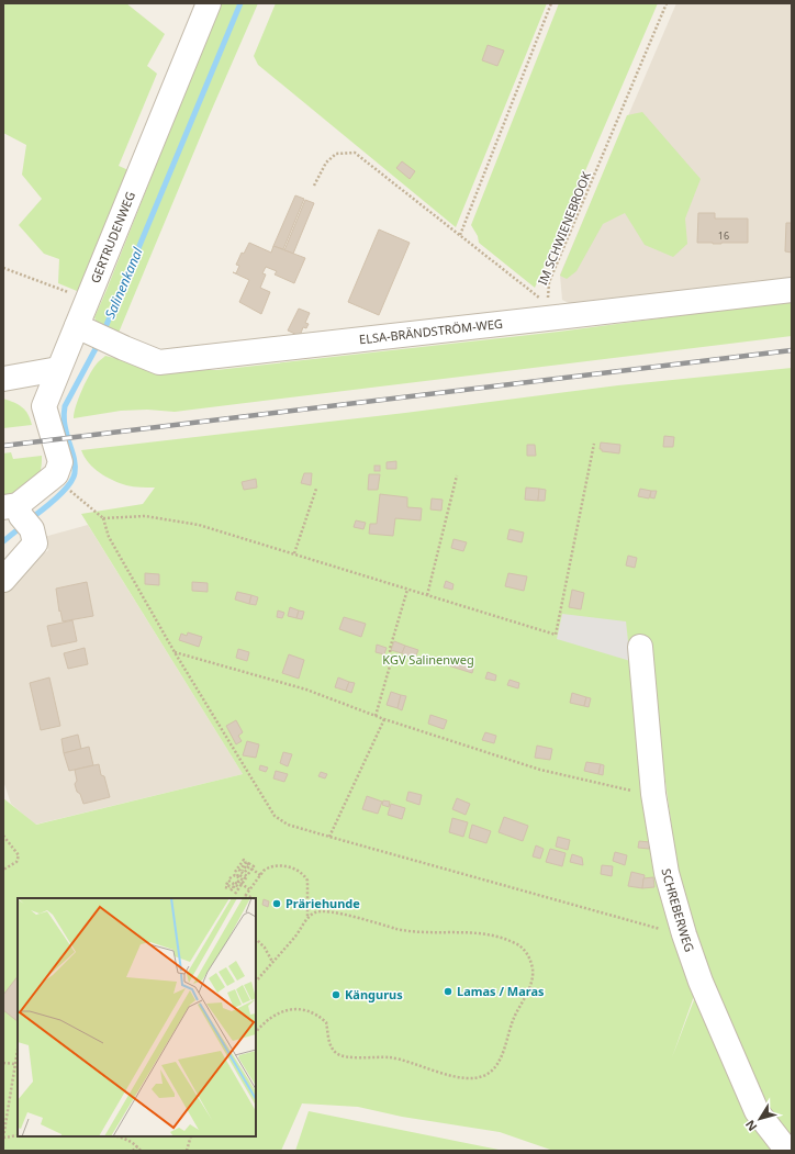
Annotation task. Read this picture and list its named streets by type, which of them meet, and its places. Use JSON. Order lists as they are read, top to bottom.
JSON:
{
  "streets": {
    "street": ["GERTRUDENWEG", "ELSA-BRÄNDSTRÖM-WEG", "SCHREBERWEG"],
    "path": ["IM SCHWIENEBROOK"]
  },
  "crossings": [
    ["GERTRUDENWEG", "ELSA-BRÄNDSTRÖM-WEG"]
  ],
  "water": ["Salinenkanal"],
  "parks": ["KGV Salinenweg"],
  "places": ["Präriehunde", "Lamas / Maras", "Kängurus"],
  "house_numbers": ["16"],
  "north": "bottom left"
}
